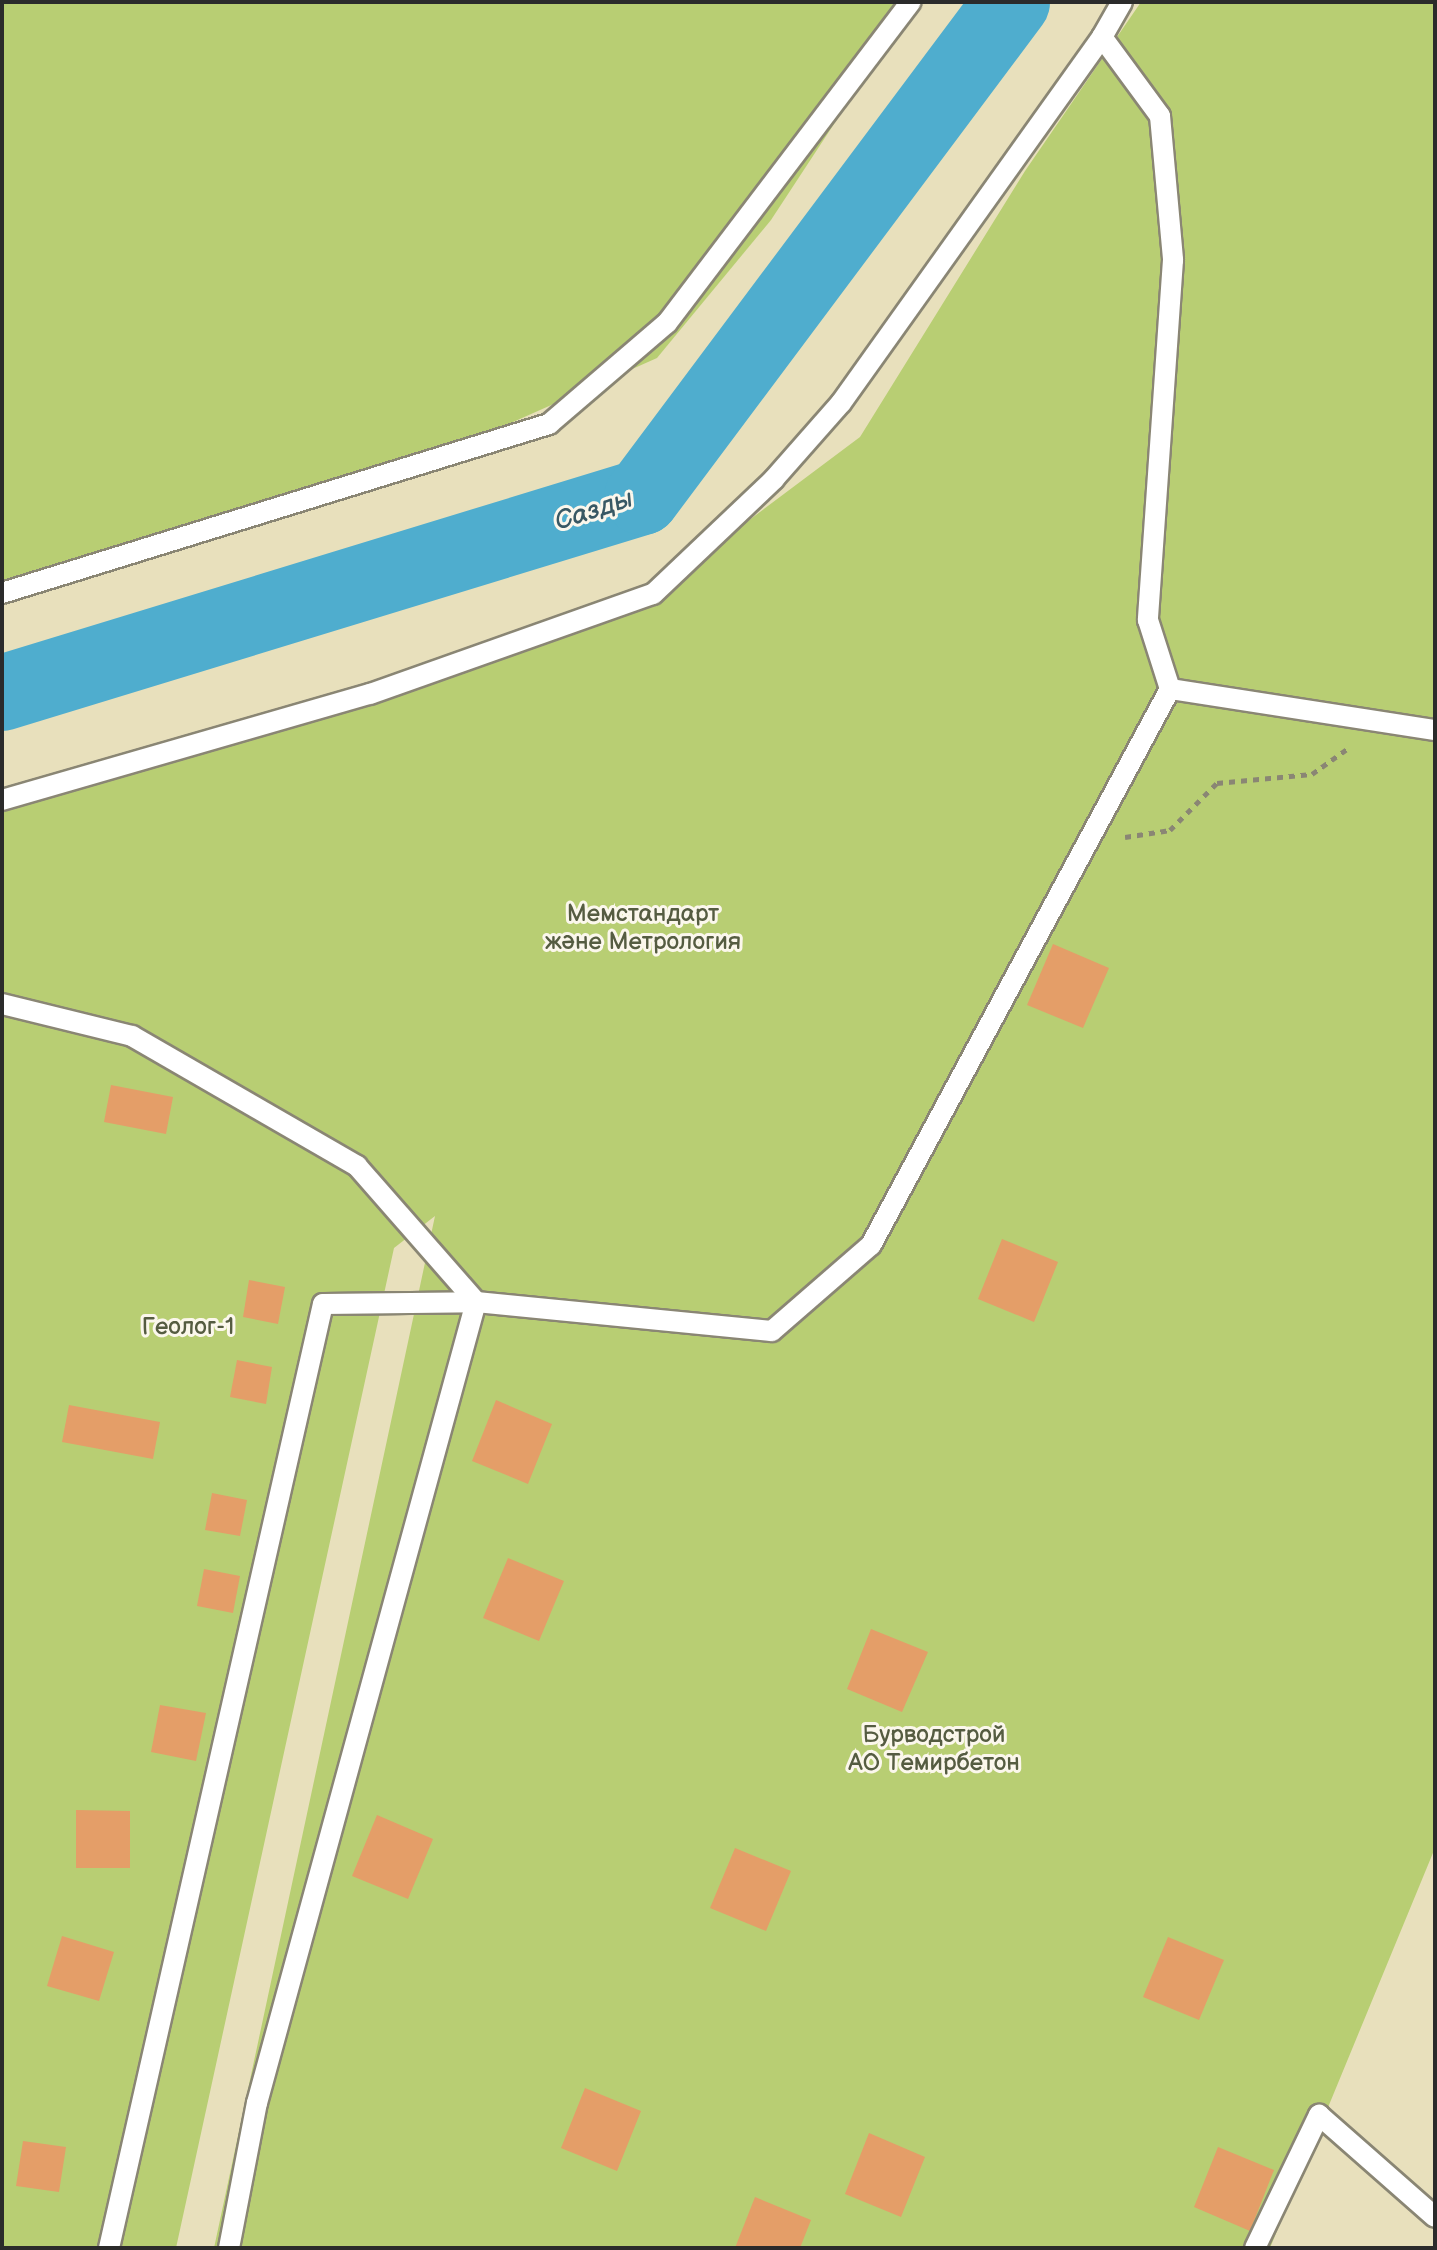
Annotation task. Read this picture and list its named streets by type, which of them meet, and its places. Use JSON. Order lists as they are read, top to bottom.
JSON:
{
  "water": ["Сазды"],
  "parks": ["Мемстандарт және Метрология", "Геолог-1", "Бурводстрой АО Темирбетон"]
}
